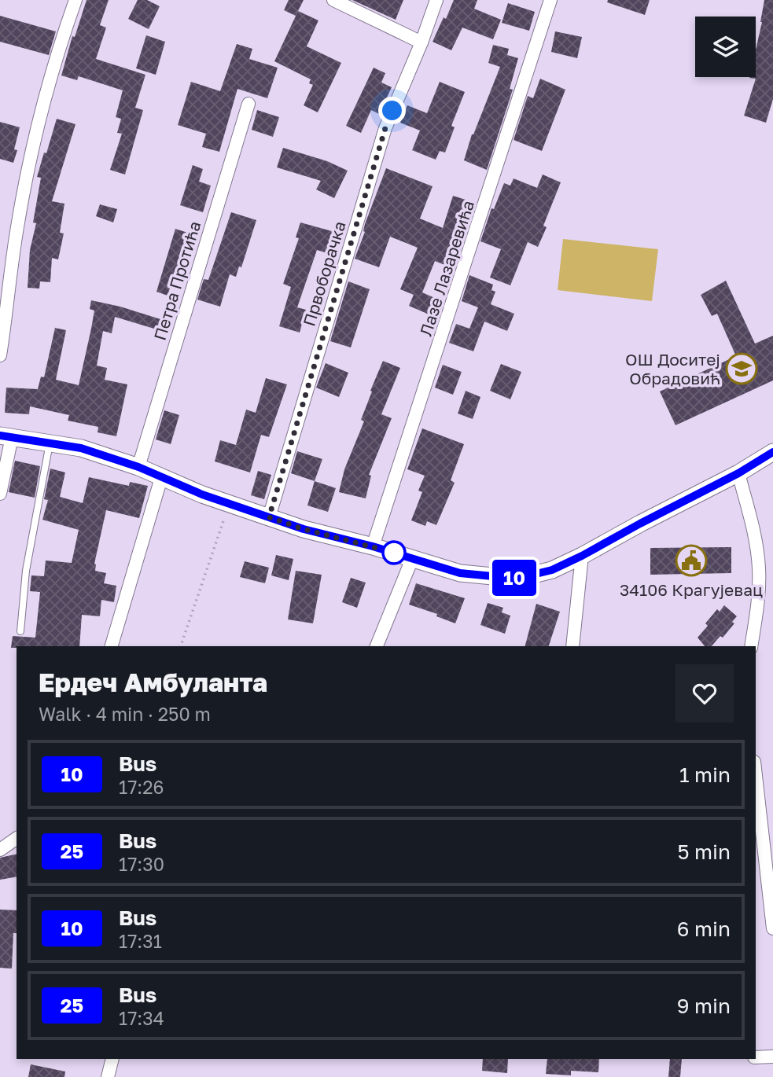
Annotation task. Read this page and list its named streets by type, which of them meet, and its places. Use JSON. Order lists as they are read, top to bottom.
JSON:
{
  "streets": {
    "street": ["Лазе Лазаревића", "Првоборачка", "Петра Протића"]
  },
  "places": {
    "school or university": ["ОШ Доситеј Обрадовић"],
    "public building": ["34106 Крагујевац"]
  },
  "lines": ["bus line 10"],
  "page": {
    "on_map": "10",
    "heading": ["Ердеч Амбуланта", "Walk · 4 min · 250 m"],
    "list": [
      {
        "mark": "10",
        "name": "Bus",
        "note": "17:26",
        "value": "1 min"
      },
      {
        "mark": "25",
        "name": "Bus",
        "note": "17:30",
        "value": "5 min"
      },
      {
        "mark": "10",
        "name": "Bus",
        "note": "17:31",
        "value": "6 min"
      },
      {
        "mark": "25",
        "name": "Bus",
        "note": "17:34",
        "value": "9 min"
      }
    ]
  }
}
